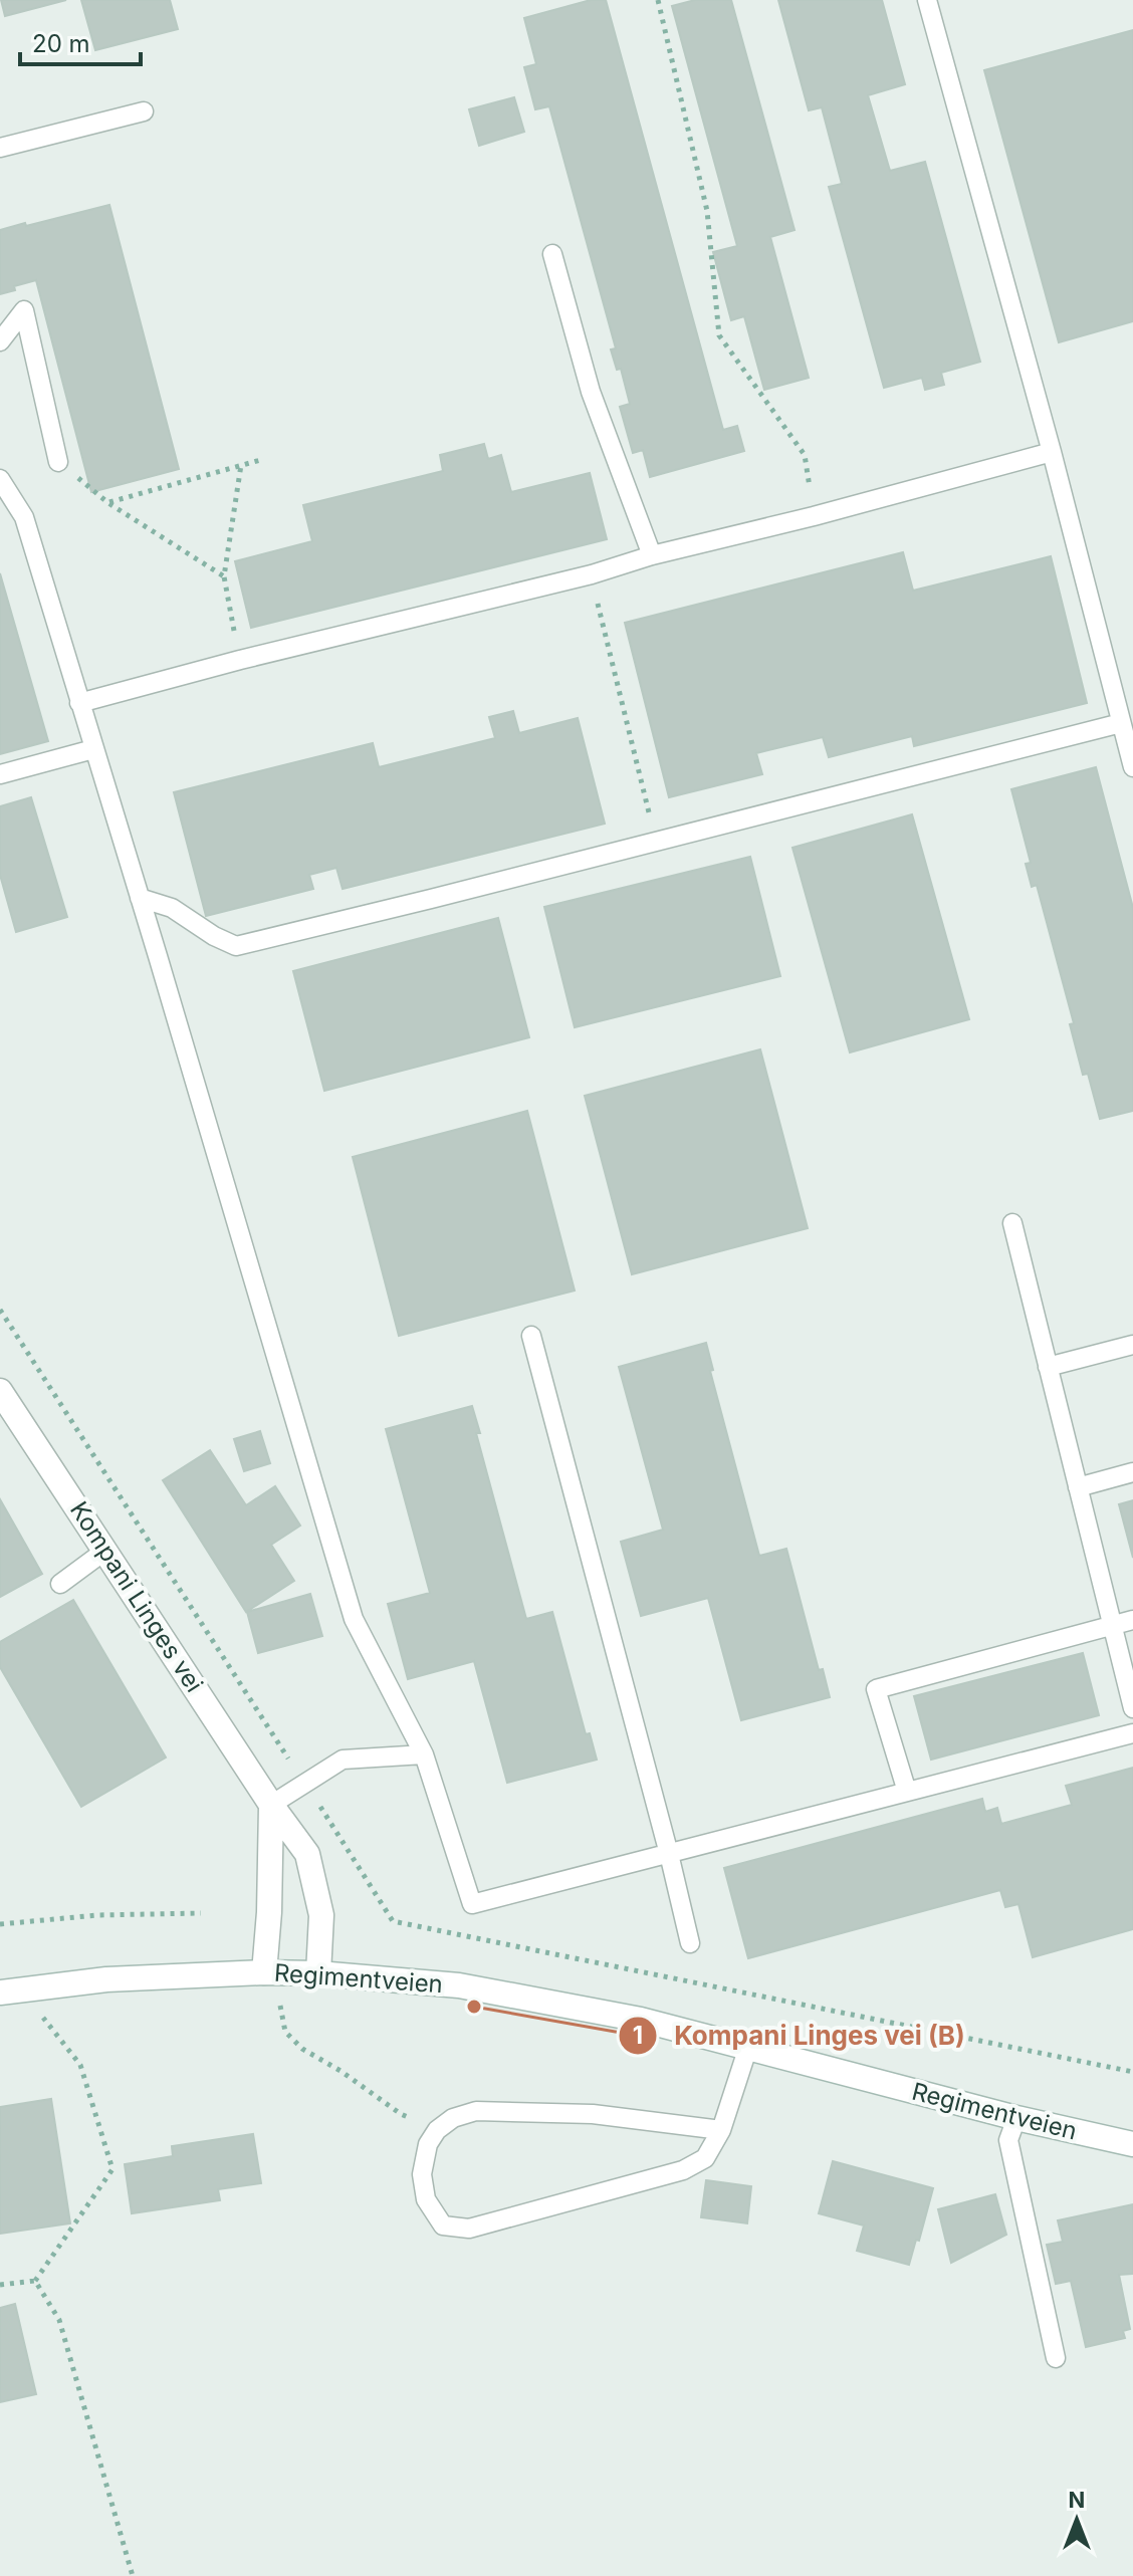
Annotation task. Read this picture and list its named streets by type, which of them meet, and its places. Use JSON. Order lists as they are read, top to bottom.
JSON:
{
  "streets": {
    "main road": ["Kompani Linges vei", "Regimentveien"]
  },
  "crossings": [
    ["Kompani Linges vei", "Regimentveien"]
  ],
  "places": ["Kompani Linges vei (B)"],
  "scale_bar": "20 m",
  "north": "top"
}
